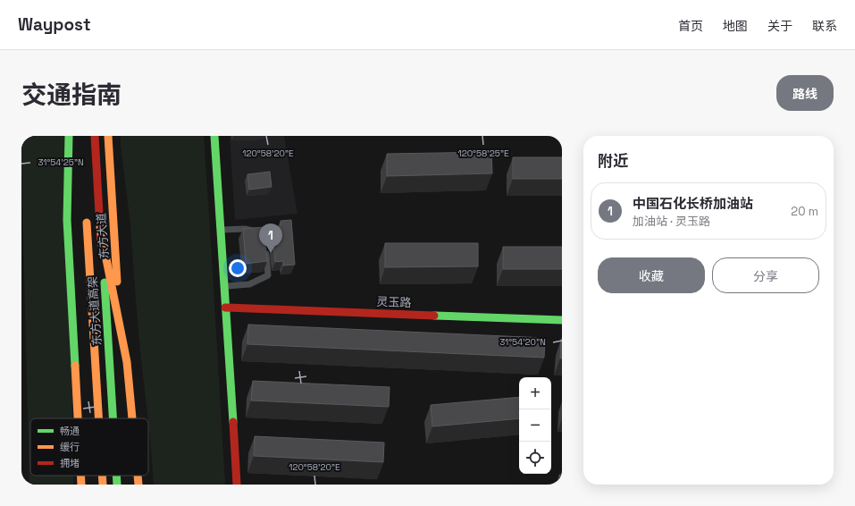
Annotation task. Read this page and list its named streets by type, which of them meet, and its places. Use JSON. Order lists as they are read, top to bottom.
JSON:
{
  "streets": {
    "main road": ["东方大道", "灵玉路", "东方大道高架"]
  },
  "legend": ["畅通", "缓行", "拥堵"],
  "page": {
    "header": "Waypost",
    "nav": [
      "首页",
      "地图",
      "关于",
      "联系"
    ],
    "title": "交通指南",
    "buttons": [
      "路线",
      ["收藏", "分享"]
    ],
    "heading": "附近",
    "list": [
      {
        "mark": "1",
        "name": "中国石化长桥加油站",
        "note": "加油站 · 灵玉路",
        "value": "20 m"
      }
    ],
    "pins": "1",
    "map_buttons": ["+", "−"]
  },
  "coordinates": [
    "120°58'20\"E",
    "120°58'25\"E",
    "31°54'25\"N",
    "31°54'20\"N"
  ]
}
